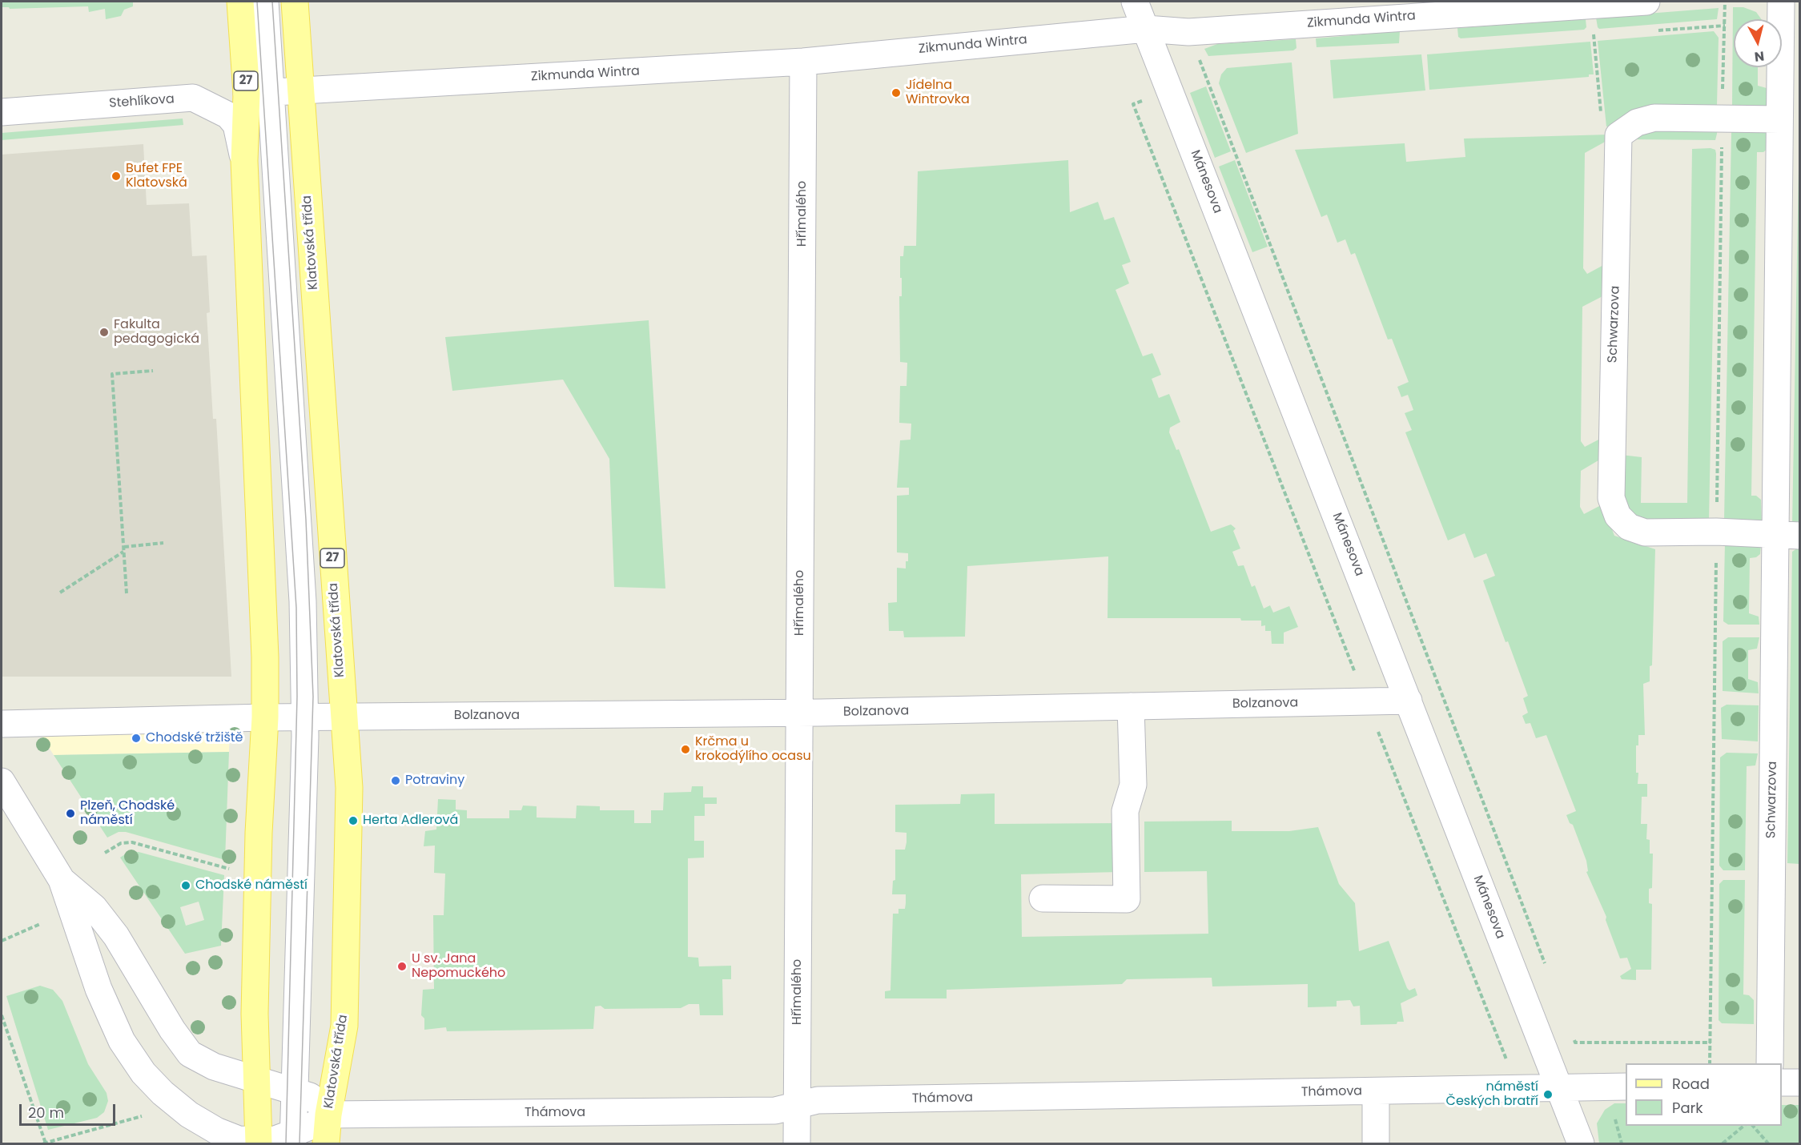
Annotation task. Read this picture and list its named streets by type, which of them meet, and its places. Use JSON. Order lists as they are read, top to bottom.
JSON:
{
  "streets": {
    "main road": ["27", "Klatovská třída"],
    "street": [
      "Zikmunda Wintra",
      "Stehlíkova",
      "Mánesova",
      "Hřímalého",
      "Schwarzova",
      "Bolzanova",
      "Thámova"
    ]
  },
  "crossings": [
    ["Zikmunda Wintra", "27"],
    ["Zikmunda Wintra", "Mánesova"],
    ["Zikmunda Wintra", "Hřímalého"],
    ["Zikmunda Wintra", "Klatovská třída"],
    ["27", "Stehlíkova"],
    ["27", "Bolzanova"],
    ["Mánesova", "Bolzanova"],
    ["Mánesova", "Thámova"],
    ["Hřímalého", "Bolzanova"],
    ["Hřímalého", "Thámova"],
    ["Klatovská třída", "Bolzanova"],
    ["Klatovská třída", "Thámova"]
  ],
  "places": [
    "Jídelna Wintrovka",
    "Bufet FPE Klatovská",
    "Fakulta pedagogická",
    "Chodské tržiště",
    "Krčma u krokodýlího ocasu",
    "Potraviny",
    "Plzeň, Chodské náměstí",
    "Herta Adlerová",
    "Chodské náměstí",
    "U sv. Jana Nepomuckého",
    "náměstí Českých bratří"
  ],
  "legend": ["Road", "Park"],
  "scale_bar": "20 m",
  "north": "bottom"
}
